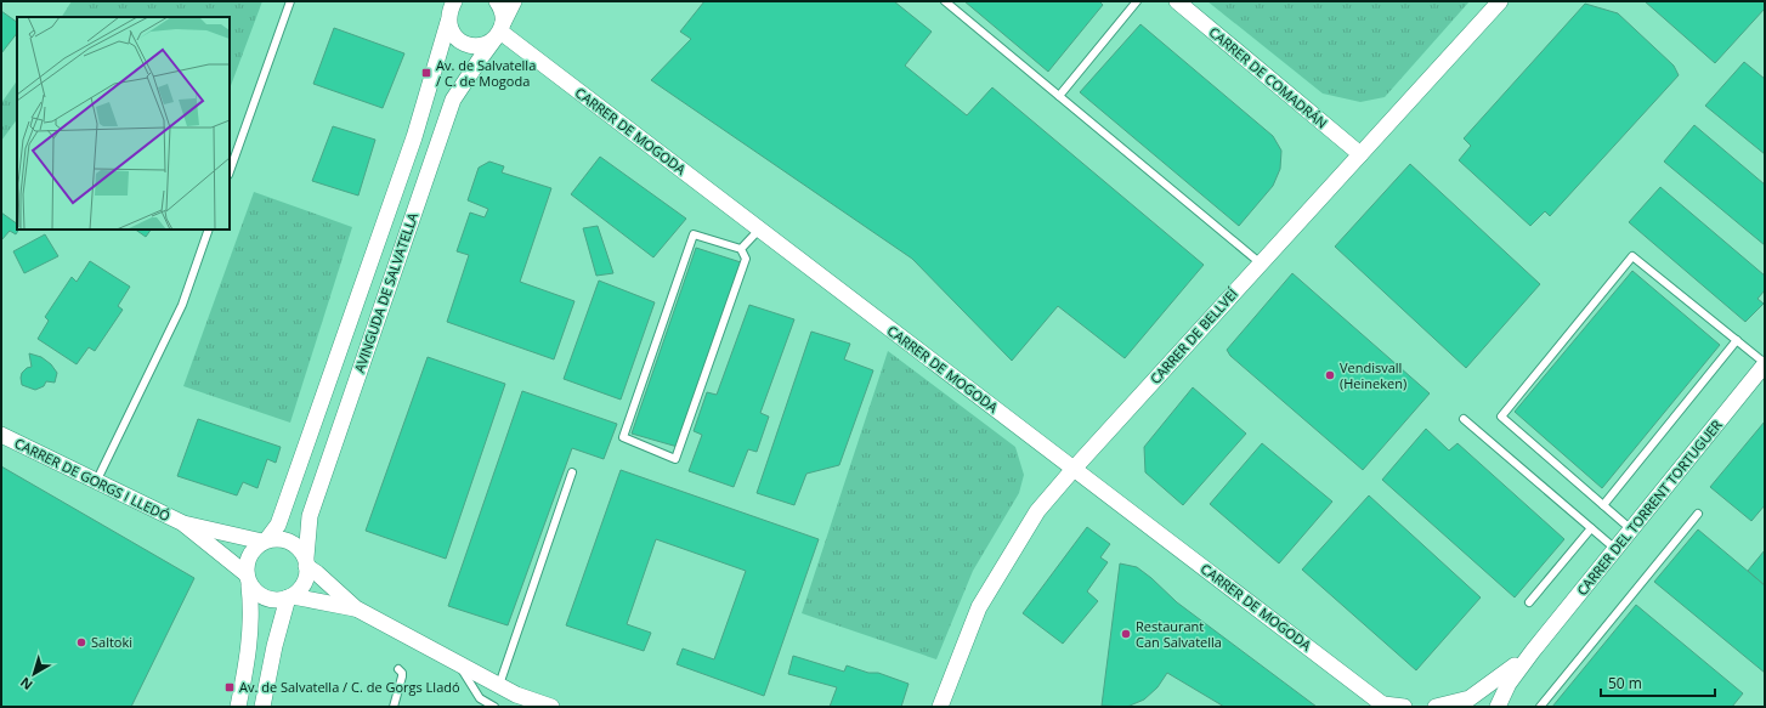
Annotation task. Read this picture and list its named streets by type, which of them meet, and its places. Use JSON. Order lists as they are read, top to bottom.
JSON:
{
  "streets": {
    "street": [
      "CARRER DE COMADRÁN",
      "CARRER DE MOGODA",
      "AVINGUDA DE SALVATELLA",
      "CARRER DE BELLVEÍ",
      "CARRER DE GORGS I LLEDÓ",
      "CARRER DEL TORRENT TORTUGUER"
    ]
  },
  "crossings": [
    ["CARRER DE COMADRÁN", "CARRER DE BELLVEÍ"],
    ["CARRER DE MOGODA", "AVINGUDA DE SALVATELLA"],
    ["CARRER DE MOGODA", "CARRER DE BELLVEÍ"],
    ["AVINGUDA DE SALVATELLA", "CARRER DE GORGS I LLEDÓ"]
  ],
  "places": {
    "transit": ["Av. de Salvatella / C. de Mogoda", "Av. de Salvatella / C. de Gorgs Lladó"],
    "other": ["Vendisvall (Heineken)", "Restaurant Can Salvatella", "Saltoki"]
  },
  "scale_bar": "50 m",
  "north": "bottom left"
}
